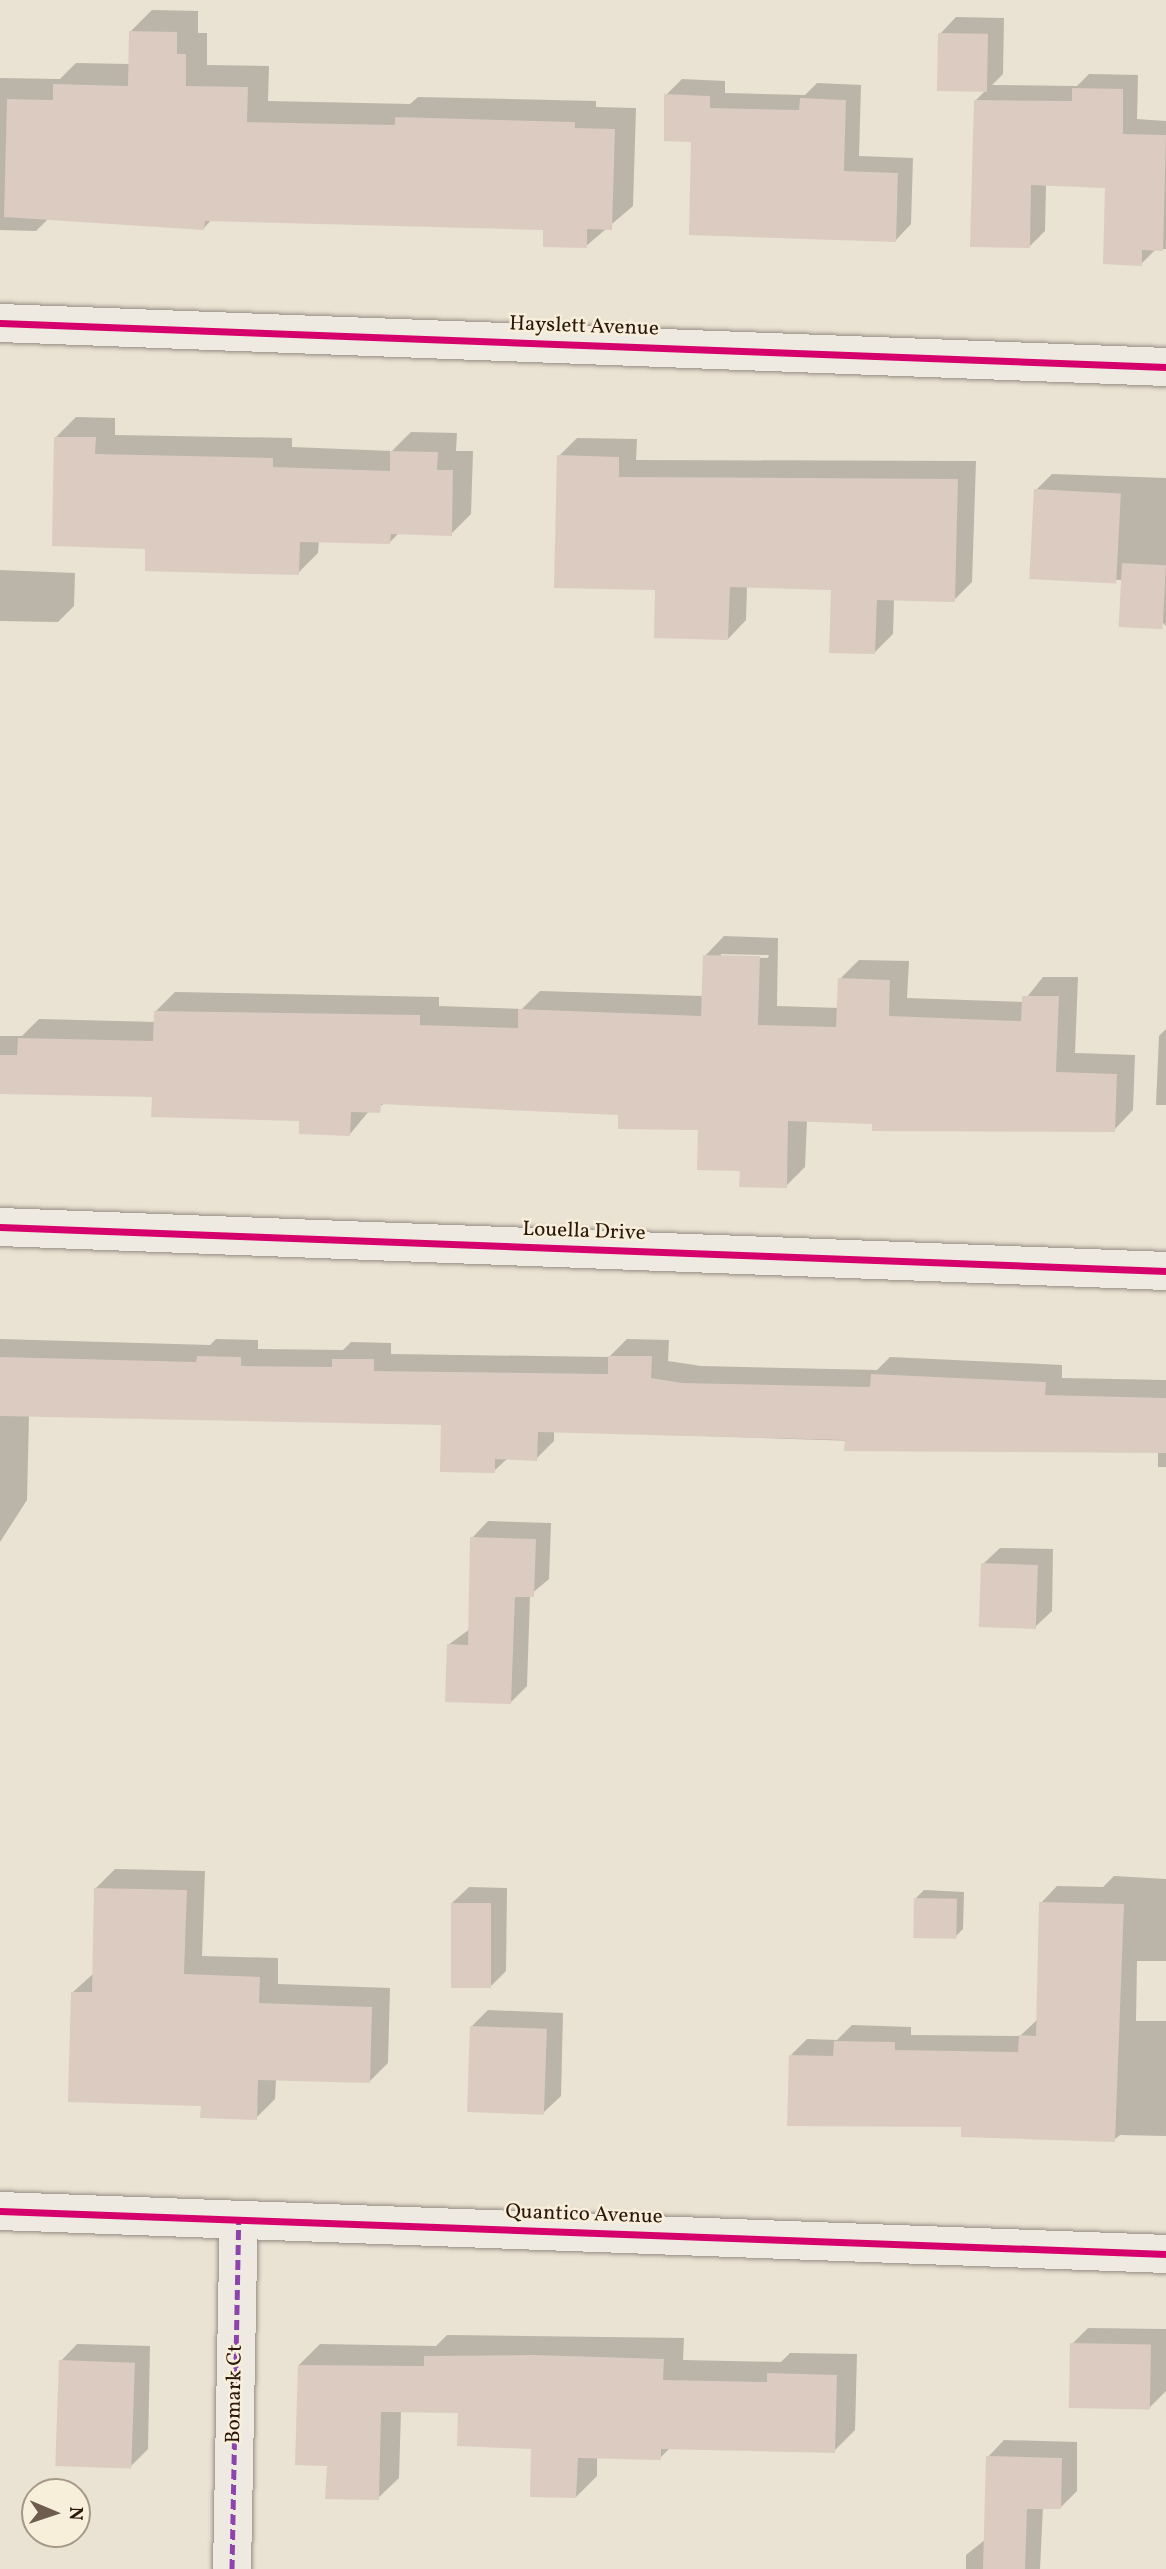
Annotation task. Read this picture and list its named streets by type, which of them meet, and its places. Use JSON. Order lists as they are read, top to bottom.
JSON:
{
  "streets": {
    "street": [
      "Hayslett Avenue",
      "Louella Drive",
      "Quantico Avenue",
      "Bomark Ct"
    ]
  },
  "crossings": [
    ["Quantico Avenue", "Bomark Ct"]
  ],
  "north": "right"
}
